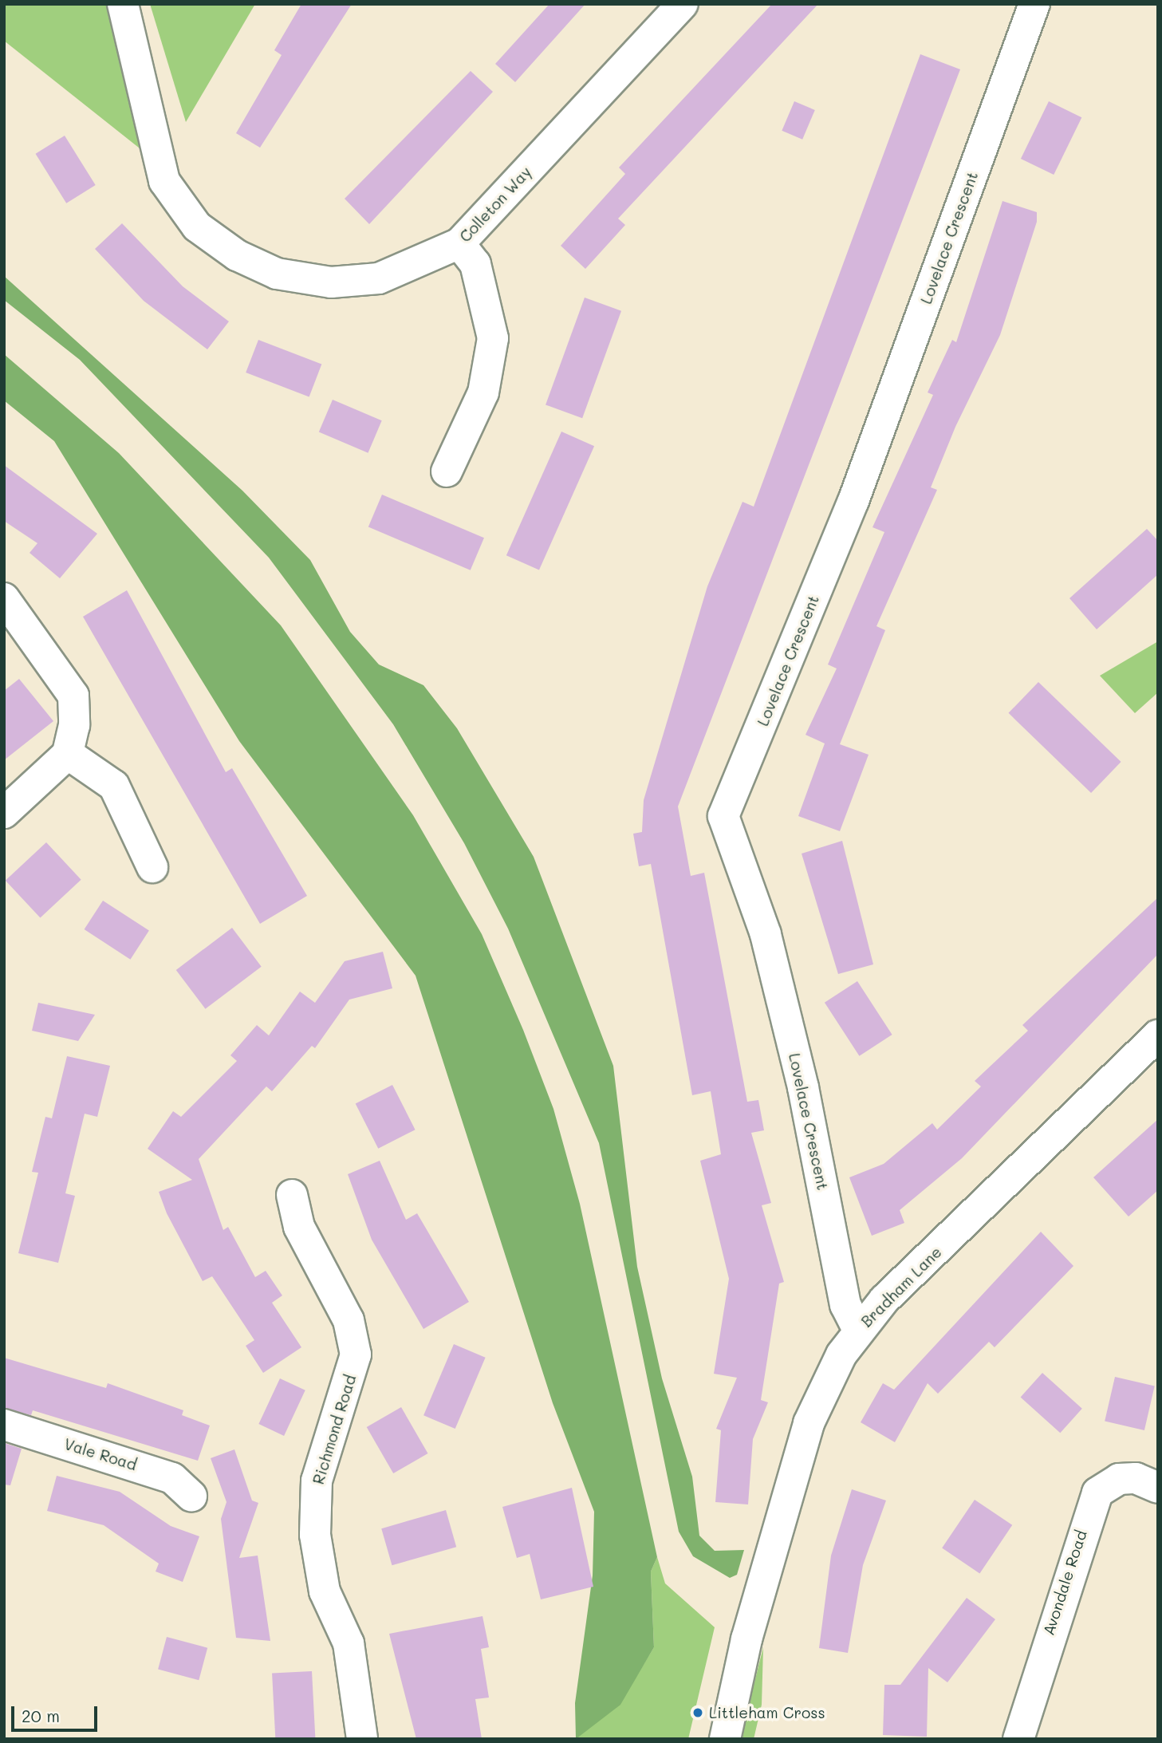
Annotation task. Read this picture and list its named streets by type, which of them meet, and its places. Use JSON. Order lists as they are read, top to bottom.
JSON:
{
  "streets": {
    "street": [
      "Colleton Way",
      "Lovelace Crescent",
      "Bradham Lane",
      "Richmond Road",
      "Vale Road",
      "Avondale Road"
    ]
  },
  "crossings": [
    ["Lovelace Crescent", "Bradham Lane"]
  ],
  "places": ["Littleham Cross"],
  "scale_bar": "20 m"
}
